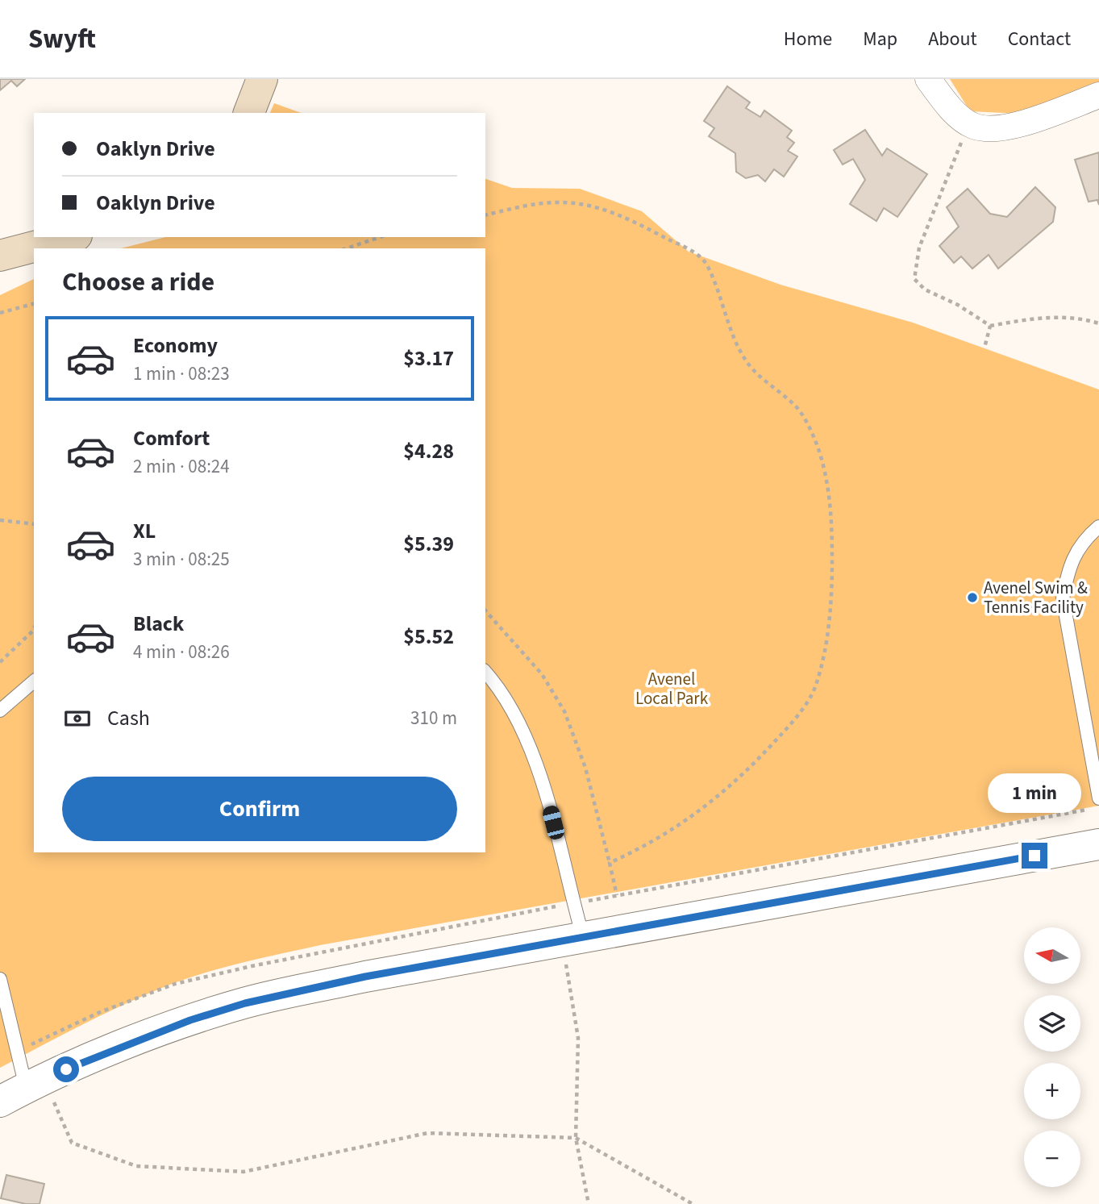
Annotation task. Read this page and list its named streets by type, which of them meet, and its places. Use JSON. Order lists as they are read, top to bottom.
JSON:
{
  "parks": ["Avenel Local Park"],
  "places": ["Avenel Swim & Tennis Facility"],
  "north": "left",
  "page": {
    "header": "Swyft",
    "nav": [
      "Home",
      "Map",
      "About",
      "Contact"
    ],
    "banner": ["Oaklyn Drive", "Oaklyn Drive"],
    "heading": "Choose a ride",
    "list": [
      {
        "name": "Economy",
        "note": "1 min · 08:23",
        "value": "$3.17"
      },
      {
        "name": "Comfort",
        "note": "2 min · 08:24",
        "value": "$4.28"
      },
      {
        "name": "XL",
        "note": "3 min · 08:25",
        "value": "$5.39"
      },
      {
        "name": "Black",
        "note": "4 min · 08:26",
        "value": "$5.52"
      }
    ],
    "pay": ["Cash", "310 m"],
    "buttons": "Confirm",
    "bubble": "1 min",
    "map_buttons": ["+", "−"]
  }
}
